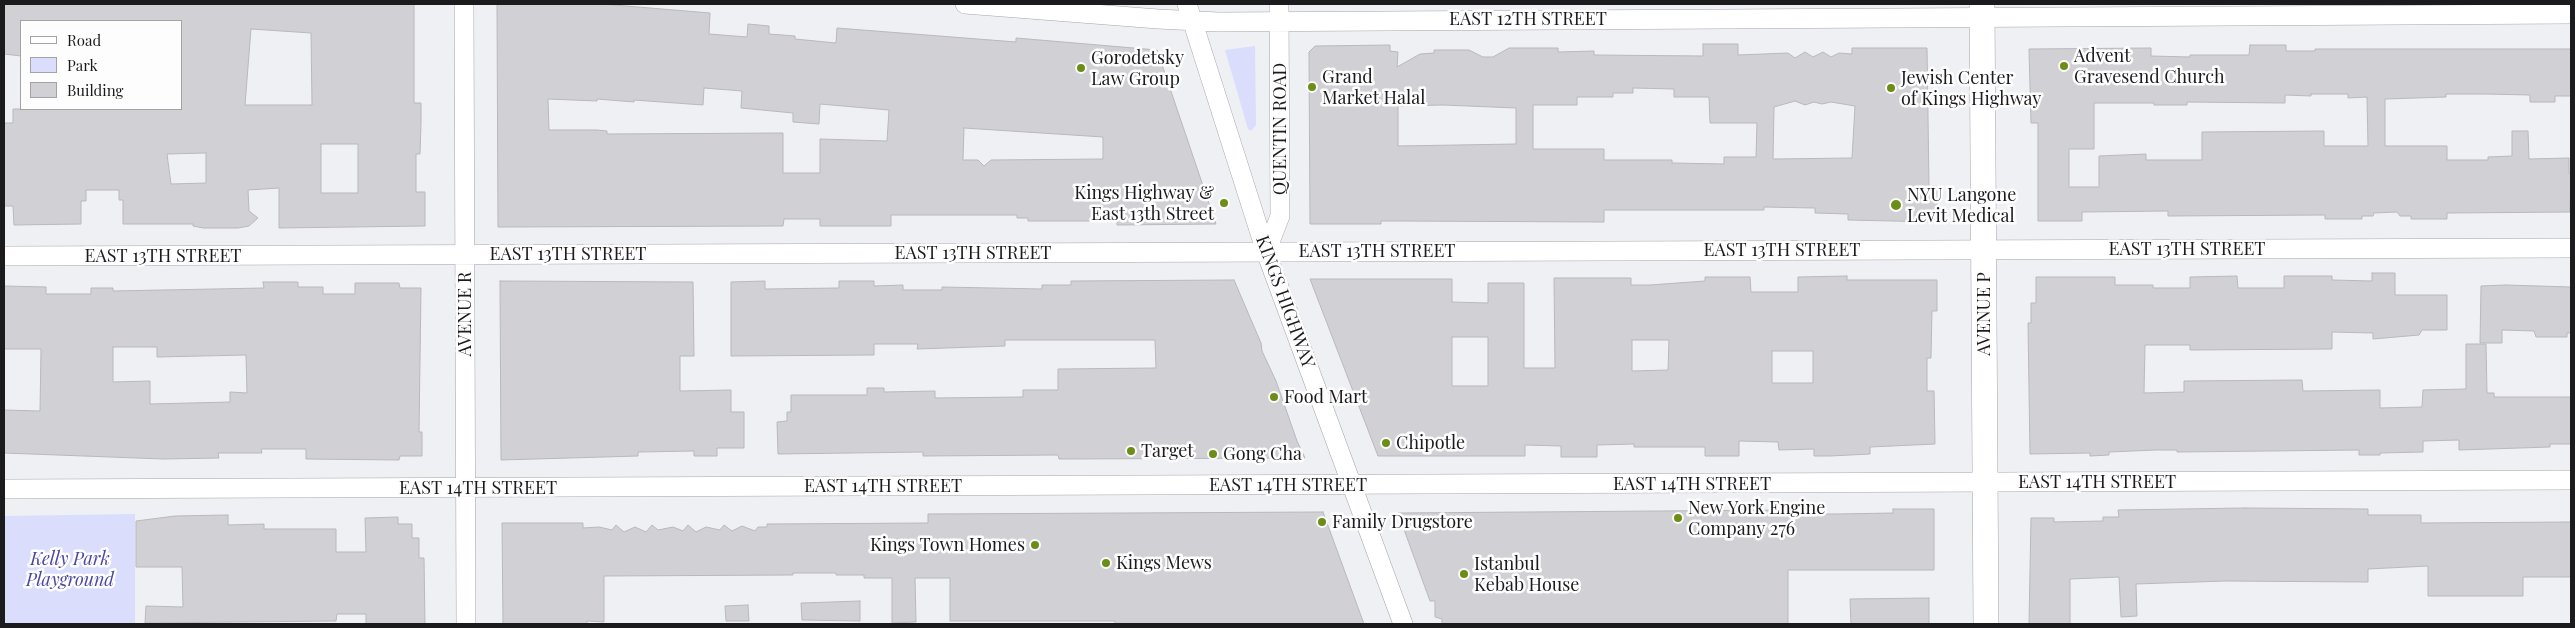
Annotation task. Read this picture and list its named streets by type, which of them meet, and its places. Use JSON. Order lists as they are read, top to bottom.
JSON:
{
  "streets": {
    "main road": ["AVENUE P"],
    "street": [
      "EAST 12TH STREET",
      "QUENTIN ROAD",
      "EAST 13TH STREET",
      "KINGS HIGHWAY",
      "AVENUE R",
      "EAST 14TH STREET"
    ]
  },
  "crossings": [
    ["EAST 12TH STREET", "QUENTIN ROAD"],
    ["EAST 12TH STREET", "KINGS HIGHWAY"],
    ["EAST 12TH STREET", "AVENUE P"],
    ["QUENTIN ROAD", "EAST 13TH STREET"],
    ["QUENTIN ROAD", "KINGS HIGHWAY"],
    ["EAST 13TH STREET", "KINGS HIGHWAY"],
    ["EAST 13TH STREET", "AVENUE R"],
    ["EAST 13TH STREET", "AVENUE P"],
    ["KINGS HIGHWAY", "EAST 14TH STREET"],
    ["AVENUE R", "EAST 14TH STREET"],
    ["AVENUE P", "EAST 14TH STREET"]
  ],
  "parks": ["Kelly Park Playground"],
  "places": [
    "Advent Gravesend Church",
    "Gorodetsky Law Group",
    "Grand Market Halal",
    "Jewish Center of Kings Highway",
    "Kings Highway & East 13th Street",
    "NYU Langone Levit Medical",
    "Food Mart",
    "Chipotle",
    "Target",
    "Gong Cha",
    "New York Engine Company 276",
    "Family Drugstore",
    "Kings Town Homes",
    "Kings Mews",
    "Istanbul Kebab House"
  ],
  "legend": ["Road", "Park", "Building"]
}
